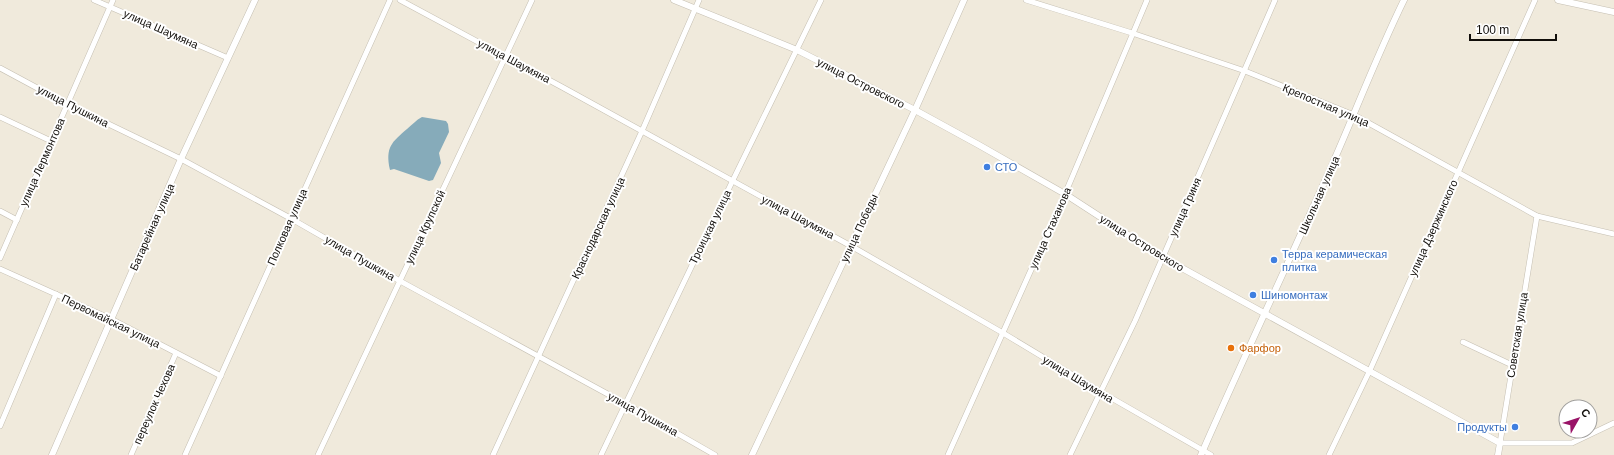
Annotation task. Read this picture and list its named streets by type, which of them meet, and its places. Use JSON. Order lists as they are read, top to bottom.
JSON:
{
  "streets": {
    "street": [
      "улица Шаумяна",
      "улица Островского",
      "Крепостная улица",
      "улица Пушкина",
      "улица Лермонтова",
      "Школьная улица",
      "улица Гриня",
      "Батарейная улица",
      "Полковая улица",
      "улица Крупской",
      "Троицкая улица",
      "Краснодарская улица",
      "улица Победы",
      "улица Стаханова",
      "улица Дзержинского",
      "Первомайская улица",
      "Советская улица",
      "переулок Чехова"
    ]
  },
  "crossings": [
    ["улица Шаумяна", "улица Лермонтова"],
    ["улица Шаумяна", "Школьная улица"],
    ["улица Шаумяна", "улица Гриня"],
    ["улица Шаумяна", "Батарейная улица"],
    ["улица Шаумяна", "улица Крупской"],
    ["улица Шаумяна", "Троицкая улица"],
    ["улица Шаумяна", "Краснодарская улица"],
    ["улица Шаумяна", "улица Победы"],
    ["улица Шаумяна", "улица Стаханова"],
    ["улица Островского", "Школьная улица"],
    ["улица Островского", "улица Гриня"],
    ["улица Островского", "Троицкая улица"],
    ["улица Островского", "Краснодарская улица"],
    ["улица Островского", "улица Победы"],
    ["улица Островского", "улица Стаханова"],
    ["улица Островского", "улица Дзержинского"],
    ["улица Островского", "Советская улица"],
    ["Крепостная улица", "Школьная улица"],
    ["Крепостная улица", "улица Гриня"],
    ["Крепостная улица", "улица Стаханова"],
    ["Крепостная улица", "улица Дзержинского"],
    ["Крепостная улица", "Советская улица"],
    ["улица Пушкина", "улица Лермонтова"],
    ["улица Пушкина", "Батарейная улица"],
    ["улица Пушкина", "Полковая улица"],
    ["улица Пушкина", "улица Крупской"],
    ["улица Пушкина", "Троицкая улица"],
    ["улица Пушкина", "Краснодарская улица"],
    ["Батарейная улица", "Первомайская улица"],
    ["Полковая улица", "Первомайская улица"],
    ["Первомайская улица", "переулок Чехова"]
  ],
  "places": [
    "СТО",
    "Терра керамическая плитка",
    "Шиномонтаж",
    "Фарфор",
    "Продукты"
  ],
  "scale_bar": "100 m",
  "north": "top right"
}
